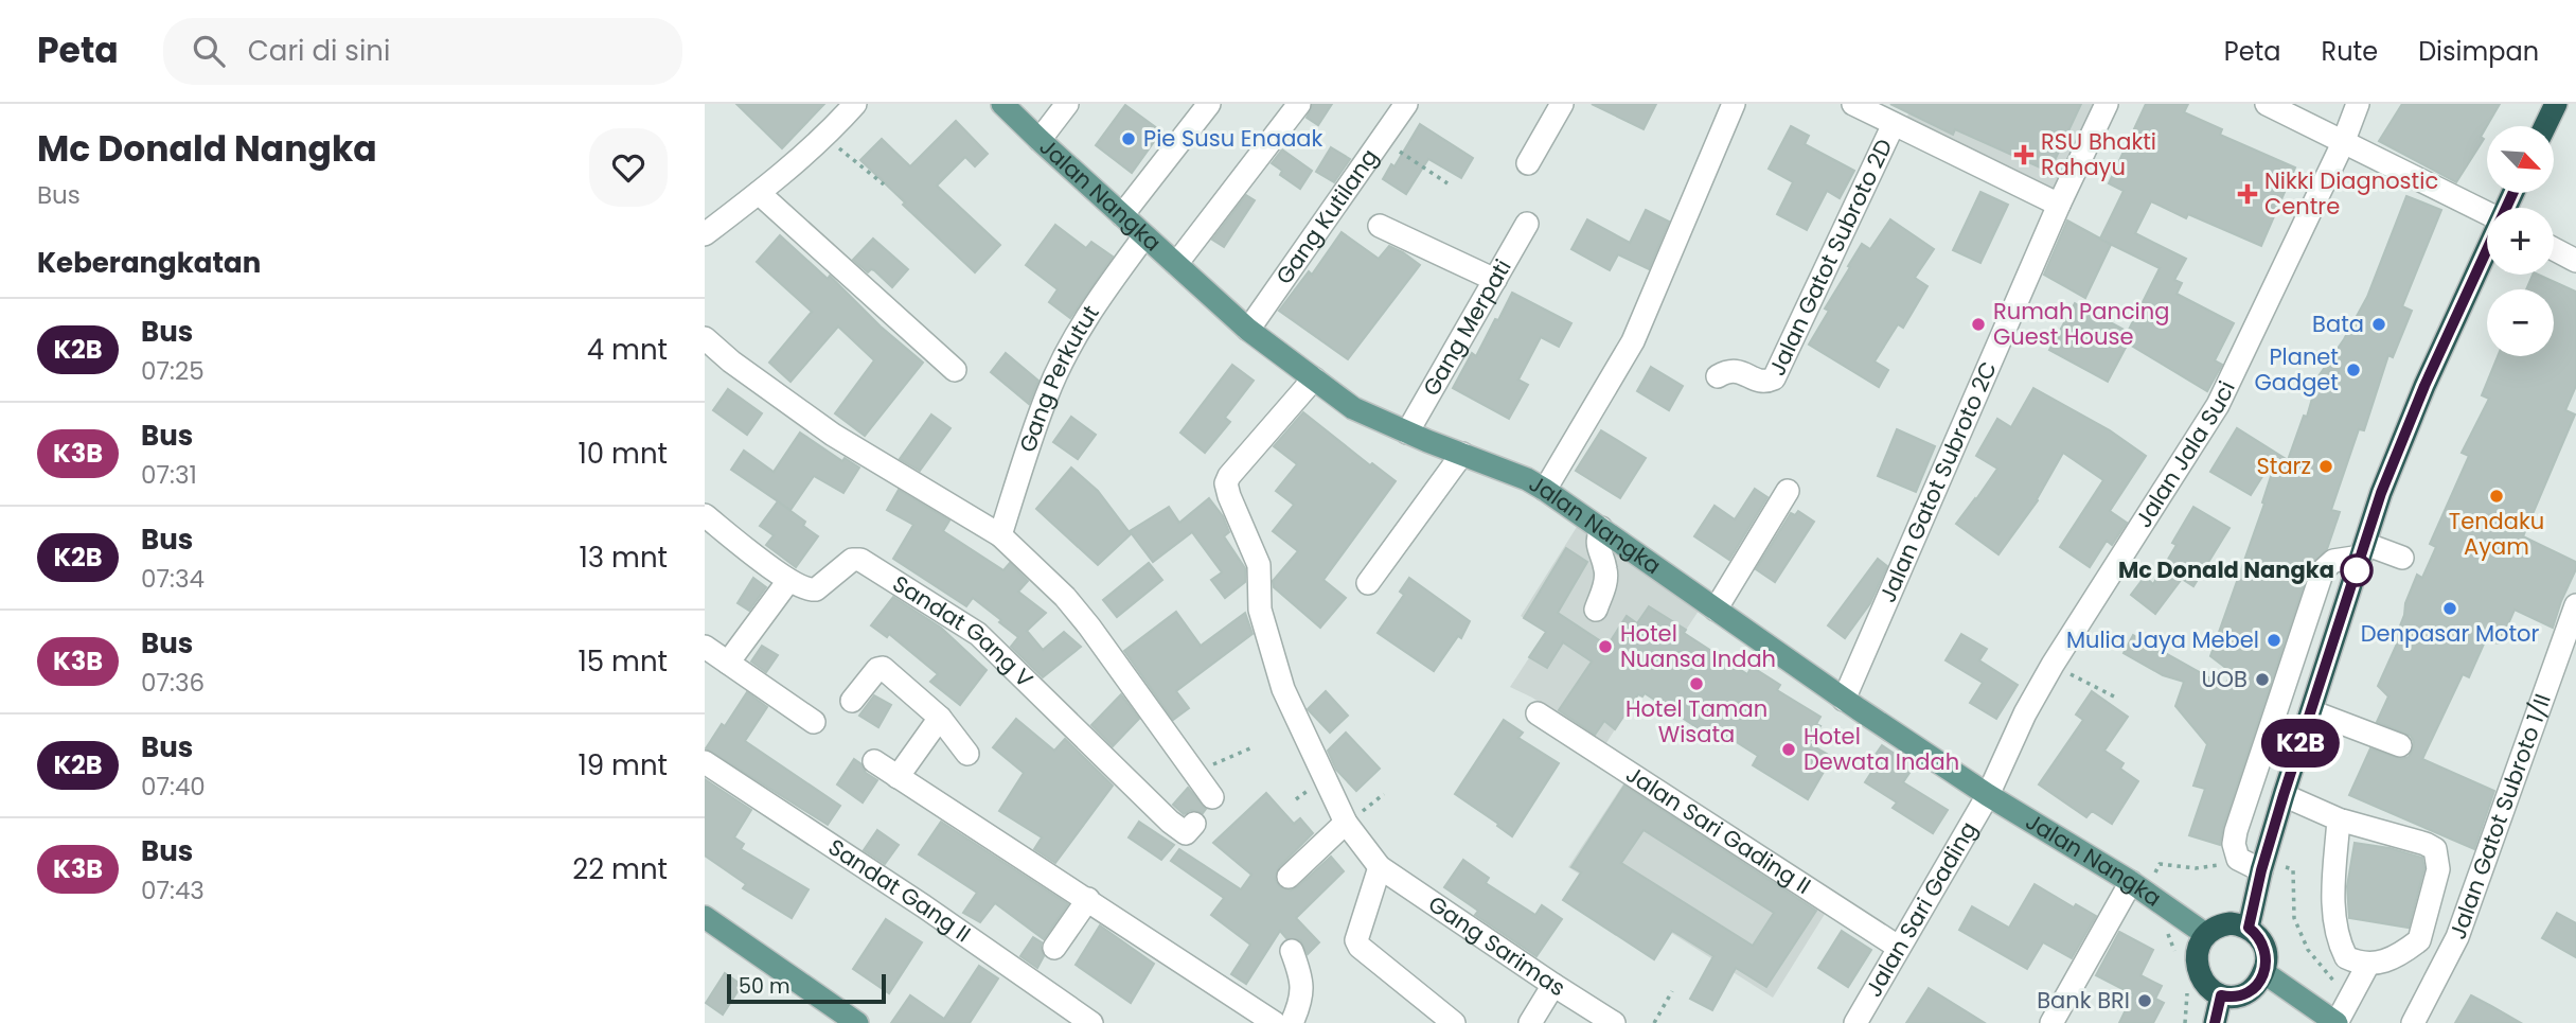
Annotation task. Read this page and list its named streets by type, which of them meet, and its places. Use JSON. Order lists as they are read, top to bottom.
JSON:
{
  "streets": {
    "main road": ["Jalan Nangka"],
    "street": [
      "Gang Kutilang",
      "Jalan Gatot Subroto 2D",
      "Gang Merpati",
      "Gang Perkutut",
      "Jalan Jala Suci",
      "Jalan Gatot Subroto 2C",
      "Sandat Gang V",
      "Jalan Gatot Subroto 1/II",
      "Jalan Sari Gading II",
      "Sandat Gang II",
      "Jalan Sari Gading",
      "Gang Sarimas"
    ]
  },
  "crossings": [
    ["Jalan Nangka", "Gang Kutilang"],
    ["Jalan Nangka", "Gang Merpati"],
    ["Jalan Nangka", "Gang Perkutut"],
    ["Jalan Nangka", "Jalan Jala Suci"],
    ["Jalan Nangka", "Jalan Gatot Subroto 2C"],
    ["Jalan Nangka", "Jalan Sari Gading"],
    ["Jalan Nangka", "Gang Sarimas"],
    ["Jalan Gatot Subroto 2D", "Jalan Gatot Subroto 2C"],
    ["Jalan Jala Suci", "Jalan Sari Gading"],
    ["Jalan Sari Gading II", "Jalan Sari Gading"]
  ],
  "places": {
    "other": [
      "Pie Susu Enaaak",
      "Rumah Pancing Guest House",
      "Bata",
      "Planet Gadget",
      "Starz",
      "Tendaku Ayam",
      "Mc Donald Nangka",
      "Denpasar Motor",
      "Mulia Jaya Mebel",
      "Hotel Nuansa Indah",
      "UOB",
      "Hotel Taman Wisata",
      "Hotel Dewata Indah",
      "Bank BRI"
    ],
    "health": ["RSU Bhakti Rahayu", "Nikki Diagnostic Centre"]
  },
  "lines": ["bus line K2B"],
  "scale_bar": "50 m",
  "north": "bottom right",
  "page": {
    "header": "Peta",
    "search": "Cari di sini",
    "nav": ["Peta", "Rute", "Disimpan"],
    "heading": [
      ["Mc Donald Nangka", "Bus"],
      "Keberangkatan"
    ],
    "on_map": "K2B",
    "map_buttons": ["+", "−"],
    "list": [
      {
        "mark": "K2B",
        "name": "Bus",
        "note": "07:25",
        "value": "4 mnt"
      },
      {
        "mark": "K3B",
        "name": "Bus",
        "note": "07:31",
        "value": "10 mnt"
      },
      {
        "mark": "K2B",
        "name": "Bus",
        "note": "07:34",
        "value": "13 mnt"
      },
      {
        "mark": "K3B",
        "name": "Bus",
        "note": "07:36",
        "value": "15 mnt"
      },
      {
        "mark": "K2B",
        "name": "Bus",
        "note": "07:40",
        "value": "19 mnt"
      },
      {
        "mark": "K3B",
        "name": "Bus",
        "note": "07:43",
        "value": "22 mnt"
      }
    ],
    "scale": "50 m"
  }
}
